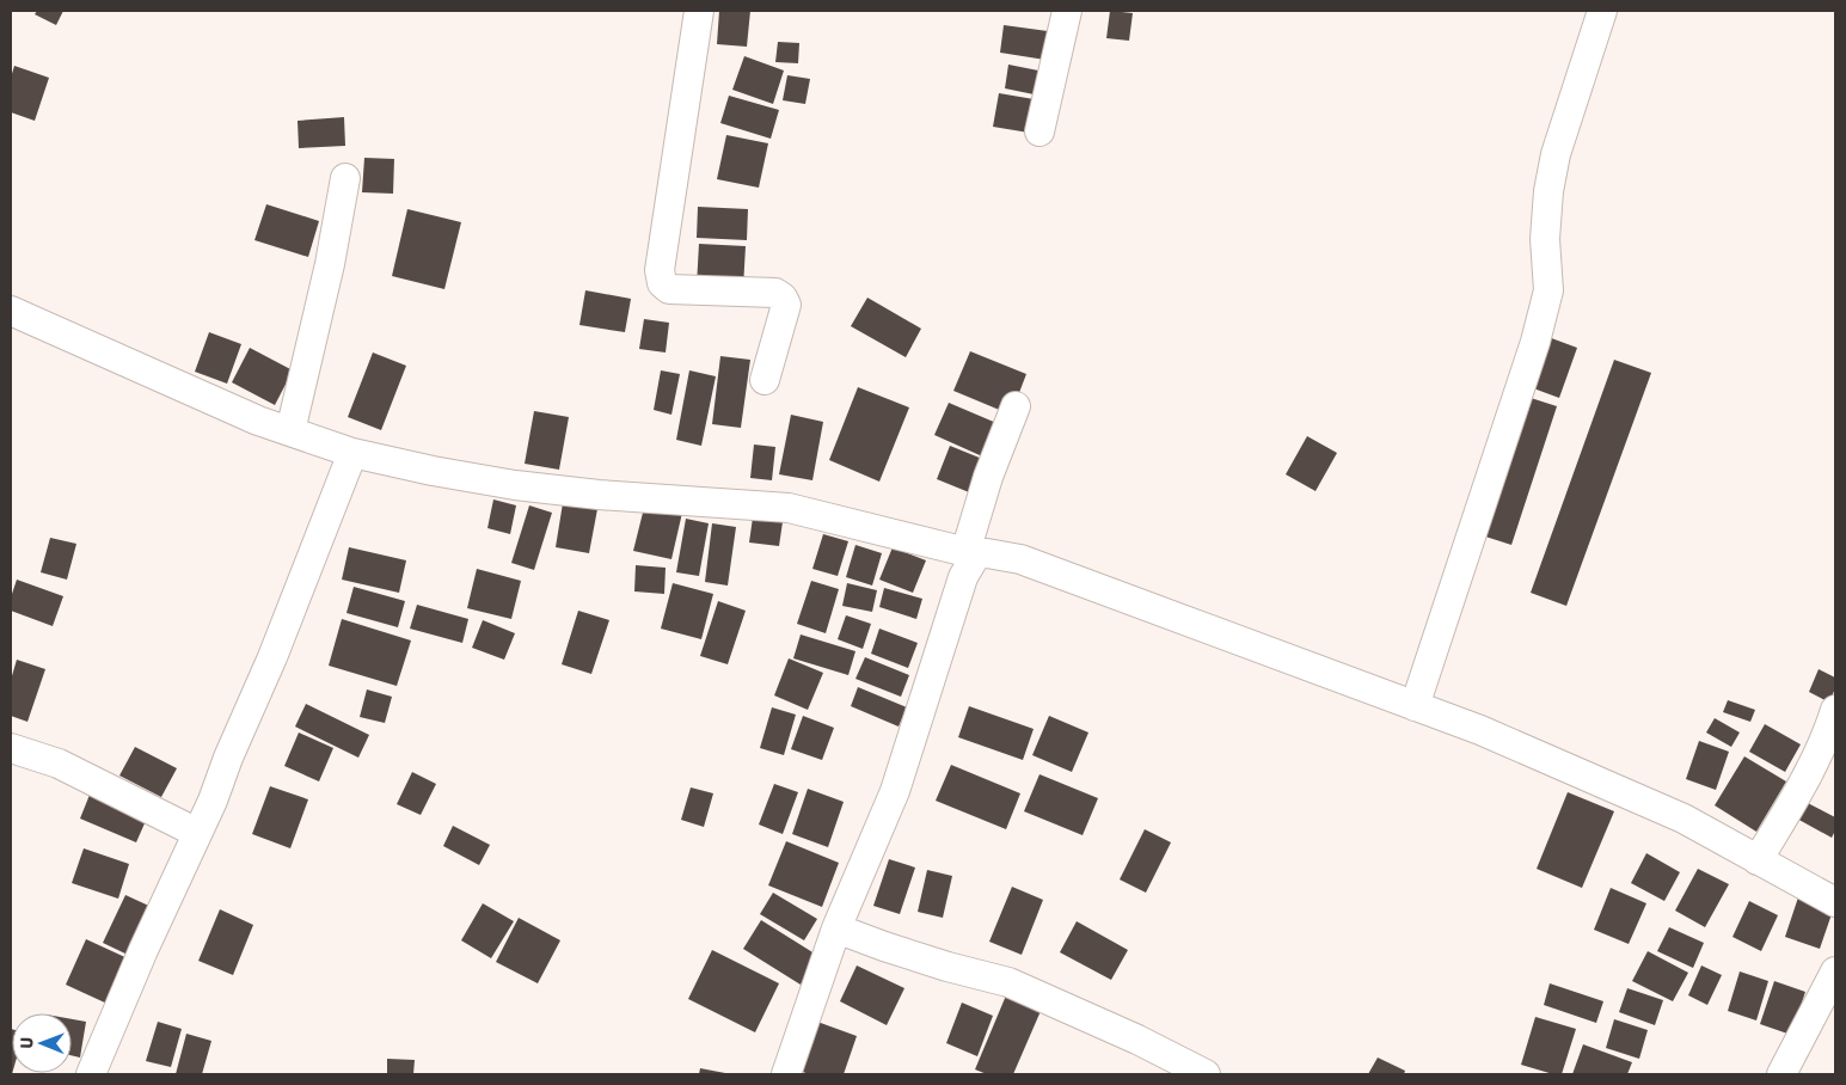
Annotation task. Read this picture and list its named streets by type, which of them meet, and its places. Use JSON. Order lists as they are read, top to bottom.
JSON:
{
  "north": "left"
}
